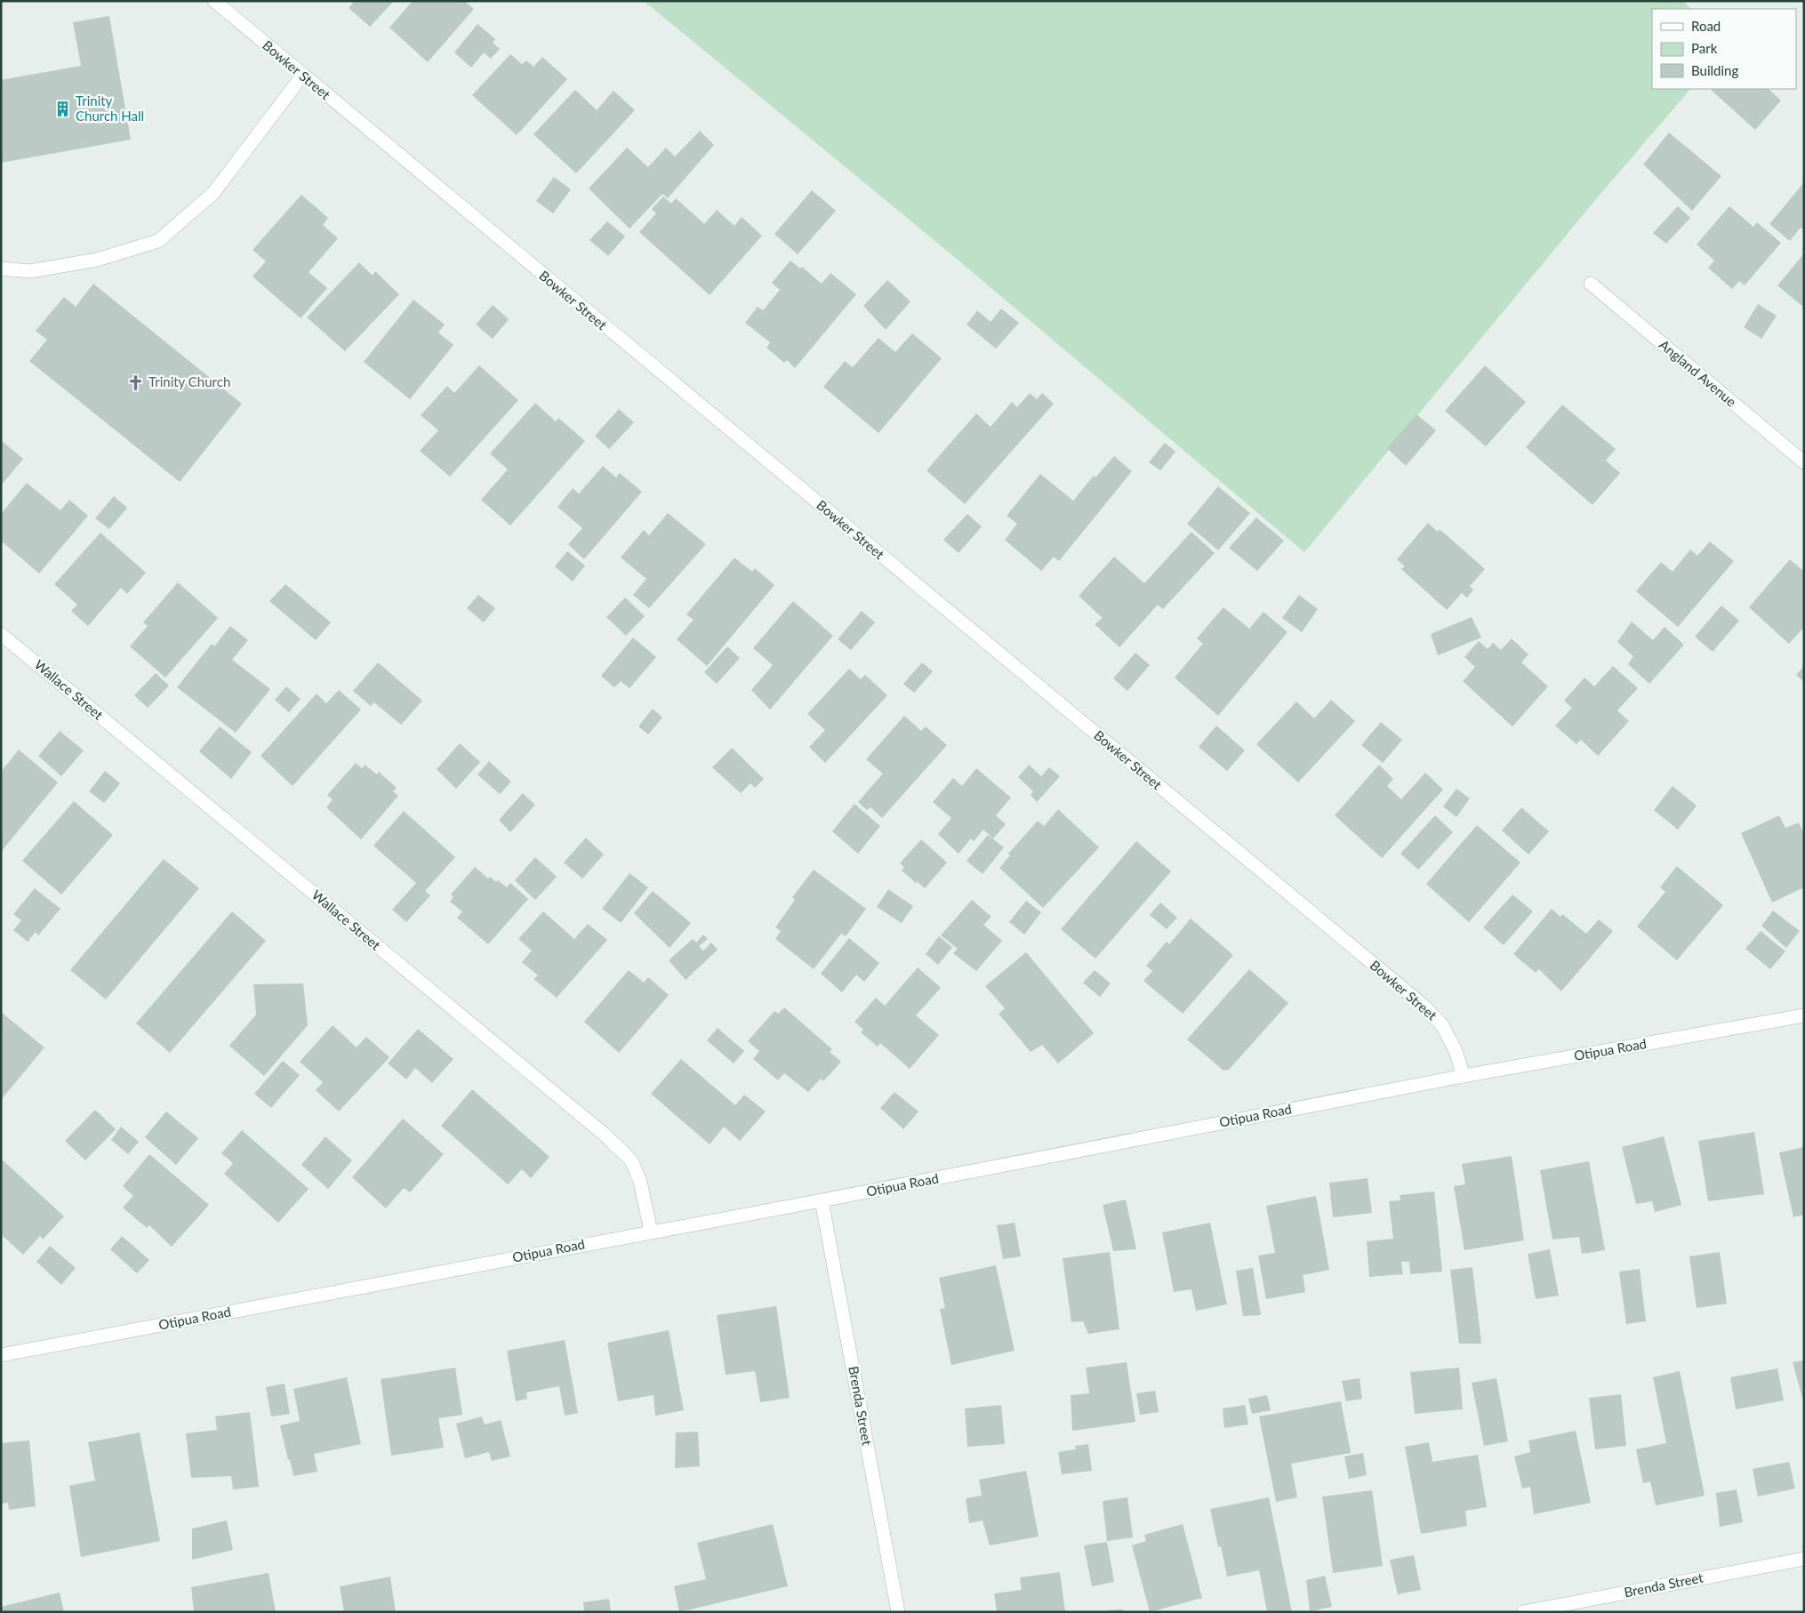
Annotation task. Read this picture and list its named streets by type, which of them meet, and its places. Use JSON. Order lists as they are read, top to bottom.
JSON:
{
  "streets": {
    "street": [
      "Bowker Street",
      "Angland Avenue",
      "Wallace Street",
      "Otipua Road",
      "Brenda Street"
    ]
  },
  "crossings": [
    ["Bowker Street", "Otipua Road"],
    ["Wallace Street", "Otipua Road"],
    ["Otipua Road", "Brenda Street"]
  ],
  "places": {
    "building": ["Trinity Church Hall"],
    "church": ["Trinity Church"]
  },
  "legend": ["Road", "Park", "Building"]
}
